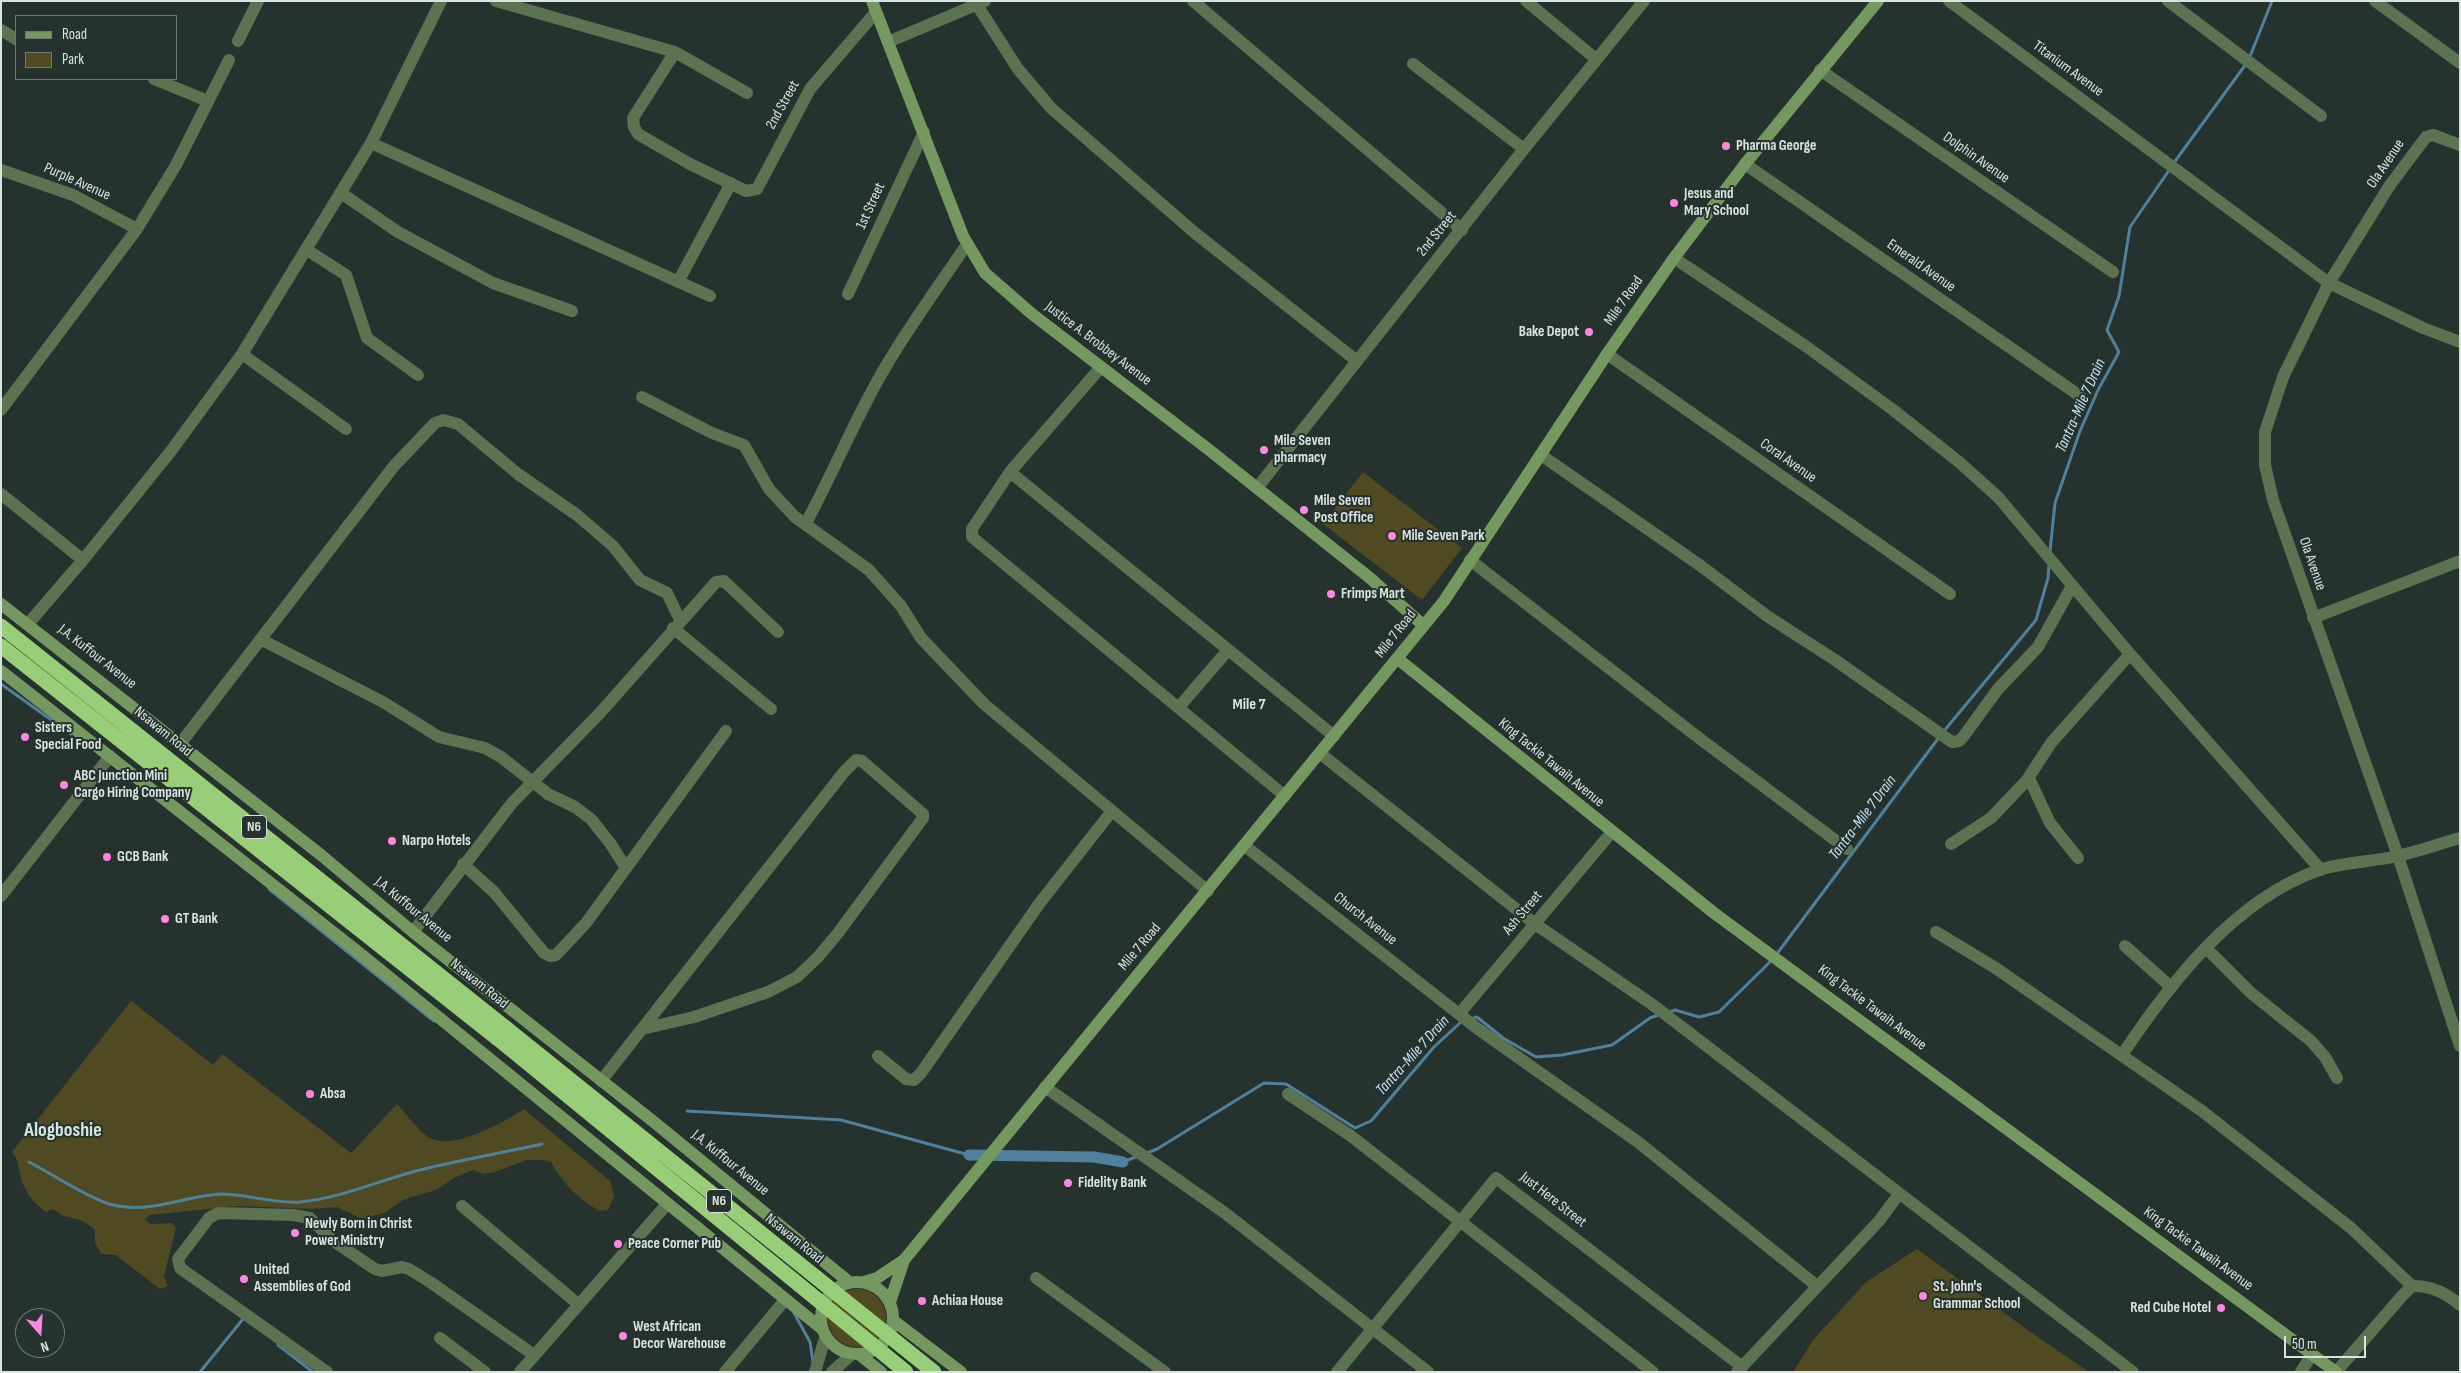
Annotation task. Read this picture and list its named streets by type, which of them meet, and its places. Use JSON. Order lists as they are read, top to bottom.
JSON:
{
  "streets": {
    "highway": ["Nsawam Road", "N6"],
    "street": [
      "Titanium Avenue",
      "2nd Street",
      "Dolphin Avenue",
      "Ola Avenue",
      "Purple Avenue",
      "1st Street",
      "Emerald Avenue",
      "Mile 7 Road",
      "Justice A. Brobbey Avenue",
      "Coral Avenue",
      "J.A. Kuffour Avenue",
      "King Tackie Tawaih Avenue",
      "Ash Street",
      "Church Avenue",
      "Just Here Street"
    ]
  },
  "crossings": [
    ["Titanium Avenue", "Ola Avenue"],
    ["2nd Street", "Justice A. Brobbey Avenue"],
    ["Dolphin Avenue", "Mile 7 Road"],
    ["1st Street", "Justice A. Brobbey Avenue"],
    ["Emerald Avenue", "Mile 7 Road"],
    ["Mile 7 Road", "Justice A. Brobbey Avenue"],
    ["Mile 7 Road", "Coral Avenue"],
    ["Mile 7 Road", "King Tackie Tawaih Avenue"],
    ["Mile 7 Road", "Church Avenue"],
    ["King Tackie Tawaih Avenue", "Ash Street"],
    ["Ash Street", "Church Avenue"]
  ],
  "districts": ["Mile 7", "Alogboshie"],
  "water": ["Tantra-Mile 7 Drain"],
  "places": [
    "Pharma George",
    "Jesus and Mary School",
    "Bake Depot",
    "Mile Seven pharmacy",
    "Mile Seven Post Office",
    "Mile Seven Park",
    "Frimps Mart",
    "Sisters Special Food",
    "ABC Junction Mini Cargo Hiring Company",
    "Narpo Hotels",
    "GCB Bank",
    "GT Bank",
    "Absa",
    "Fidelity Bank",
    "Newly Born in Christ Power Ministry",
    "Peace Corner Pub",
    "United Assemblies of God",
    "St. John's Grammar School",
    "Achiaa House",
    "Red Cube Hotel",
    "West African Decor Warehouse"
  ],
  "legend": ["Road", "Park"],
  "scale_bar": "50 m",
  "north": "bottom"
}
